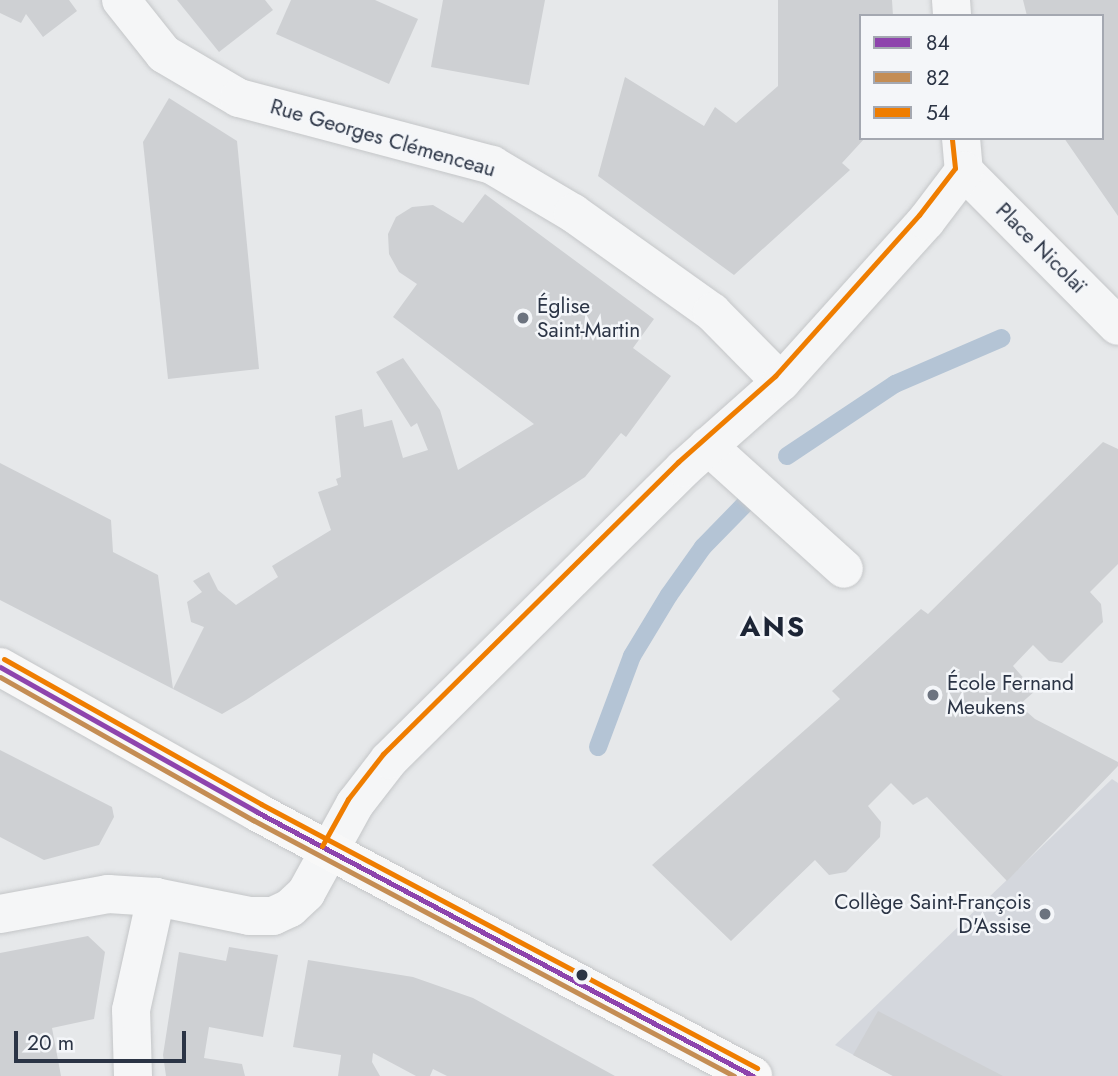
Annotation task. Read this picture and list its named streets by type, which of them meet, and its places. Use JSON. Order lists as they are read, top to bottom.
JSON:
{
  "streets": {
    "street": ["Rue Georges Clémenceau", "Place Nicolaï"]
  },
  "crossings": [
    ["Rue Georges Clémenceau", "Place Nicolaï"]
  ],
  "districts": ["ANS"],
  "places": ["Église Saint-Martin", "École Fernand Meukens", "Collège Saint-François D'Assise"],
  "lines": ["transit line 54", "transit line 84", "transit line 82"],
  "legend": ["84", "82", "54"],
  "scale_bar": "20 m"
}
